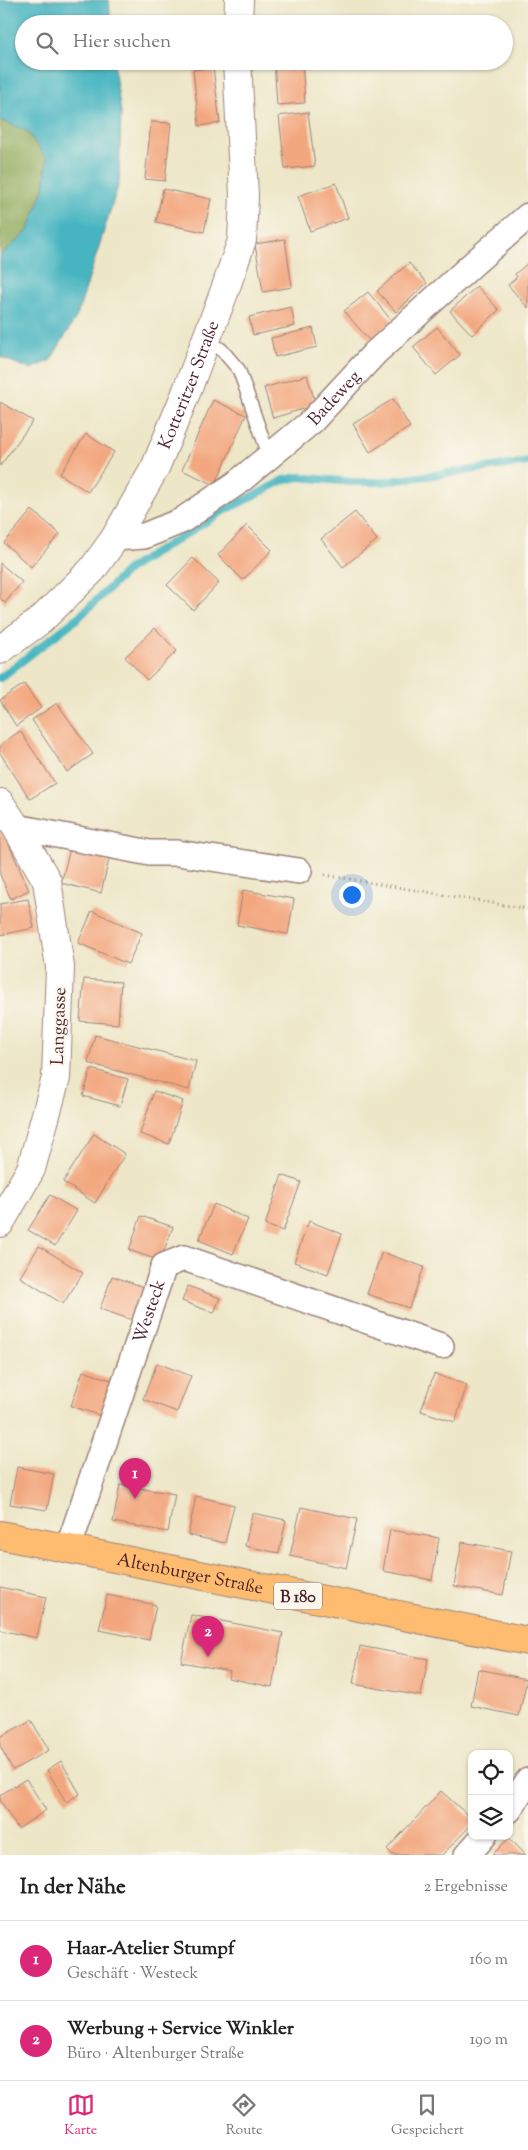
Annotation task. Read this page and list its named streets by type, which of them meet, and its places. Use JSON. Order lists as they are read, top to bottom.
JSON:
{
  "streets": {
    "main road": ["Altenburger Straße", "B 180"],
    "street": [
      "Kotteritzer Straße",
      "Badeweg",
      "Langgasse",
      "Westeck"
    ]
  },
  "crossings": [
    ["Kotteritzer Straße", "Badeweg"],
    ["Westeck", "Altenburger Straße"]
  ],
  "page": {
    "search": "Hier suchen",
    "pins": ["1", "2"],
    "heading": ["In der Nähe", "2 Ergebnisse"],
    "list": [
      {
        "mark": "1",
        "name": "Haar-Atelier Stumpf",
        "note": "Geschäft · Westeck",
        "value": "160 m"
      },
      {
        "mark": "2",
        "name": "Werbung + Service Winkler",
        "note": "Büro · Altenburger Straße",
        "value": "190 m"
      }
    ],
    "nav": ["Karte", "Route", "Gespeichert"]
  }
}
